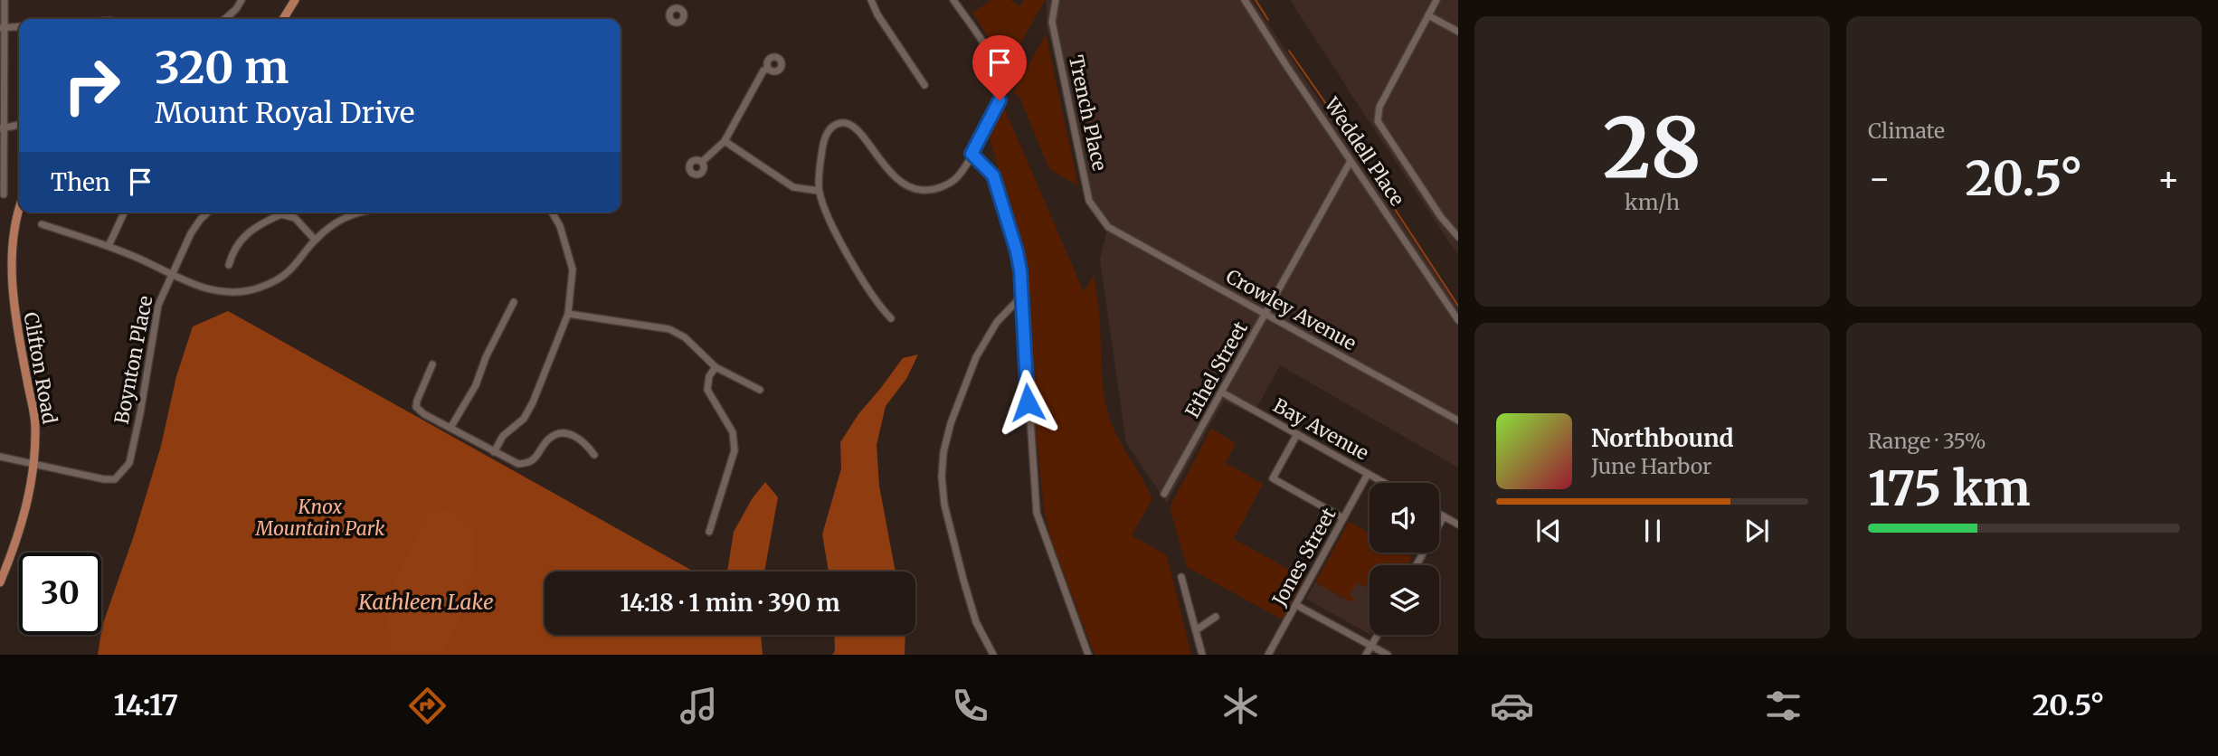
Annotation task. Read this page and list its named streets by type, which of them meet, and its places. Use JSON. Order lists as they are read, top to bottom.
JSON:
{
  "streets": {
    "main road": ["Clifton Road"],
    "street": [
      "Trench Place",
      "Weddell Place",
      "Crowley Avenue",
      "Boynton Place",
      "Ethel Street",
      "Bay Avenue",
      "Jones Street"
    ]
  },
  "crossings": [
    ["Trench Place", "Crowley Avenue"],
    ["Weddell Place", "Ethel Street"],
    ["Crowley Avenue", "Ethel Street"],
    ["Boynton Place", "Clifton Road"],
    ["Ethel Street", "Bay Avenue"],
    ["Bay Avenue", "Jones Street"]
  ],
  "water": ["Kathleen Lake"],
  "parks": ["Knox Mountain Park"],
  "page": {
    "tile": [
      ["28", "km/h"],
      "Climate",
      ["Range · 35%", "175 km"]
    ],
    "turn": ["320 m", "Mount Royal Drive"],
    "then": "Then",
    "heat": ["−", "20.5°", "+"],
    "song": ["Northbound", "June Harbor"],
    "limit": "30",
    "trip": "14:18 · 1 min · 390 m",
    "tabs": ["14:17", "20.5°"]
  }
}
